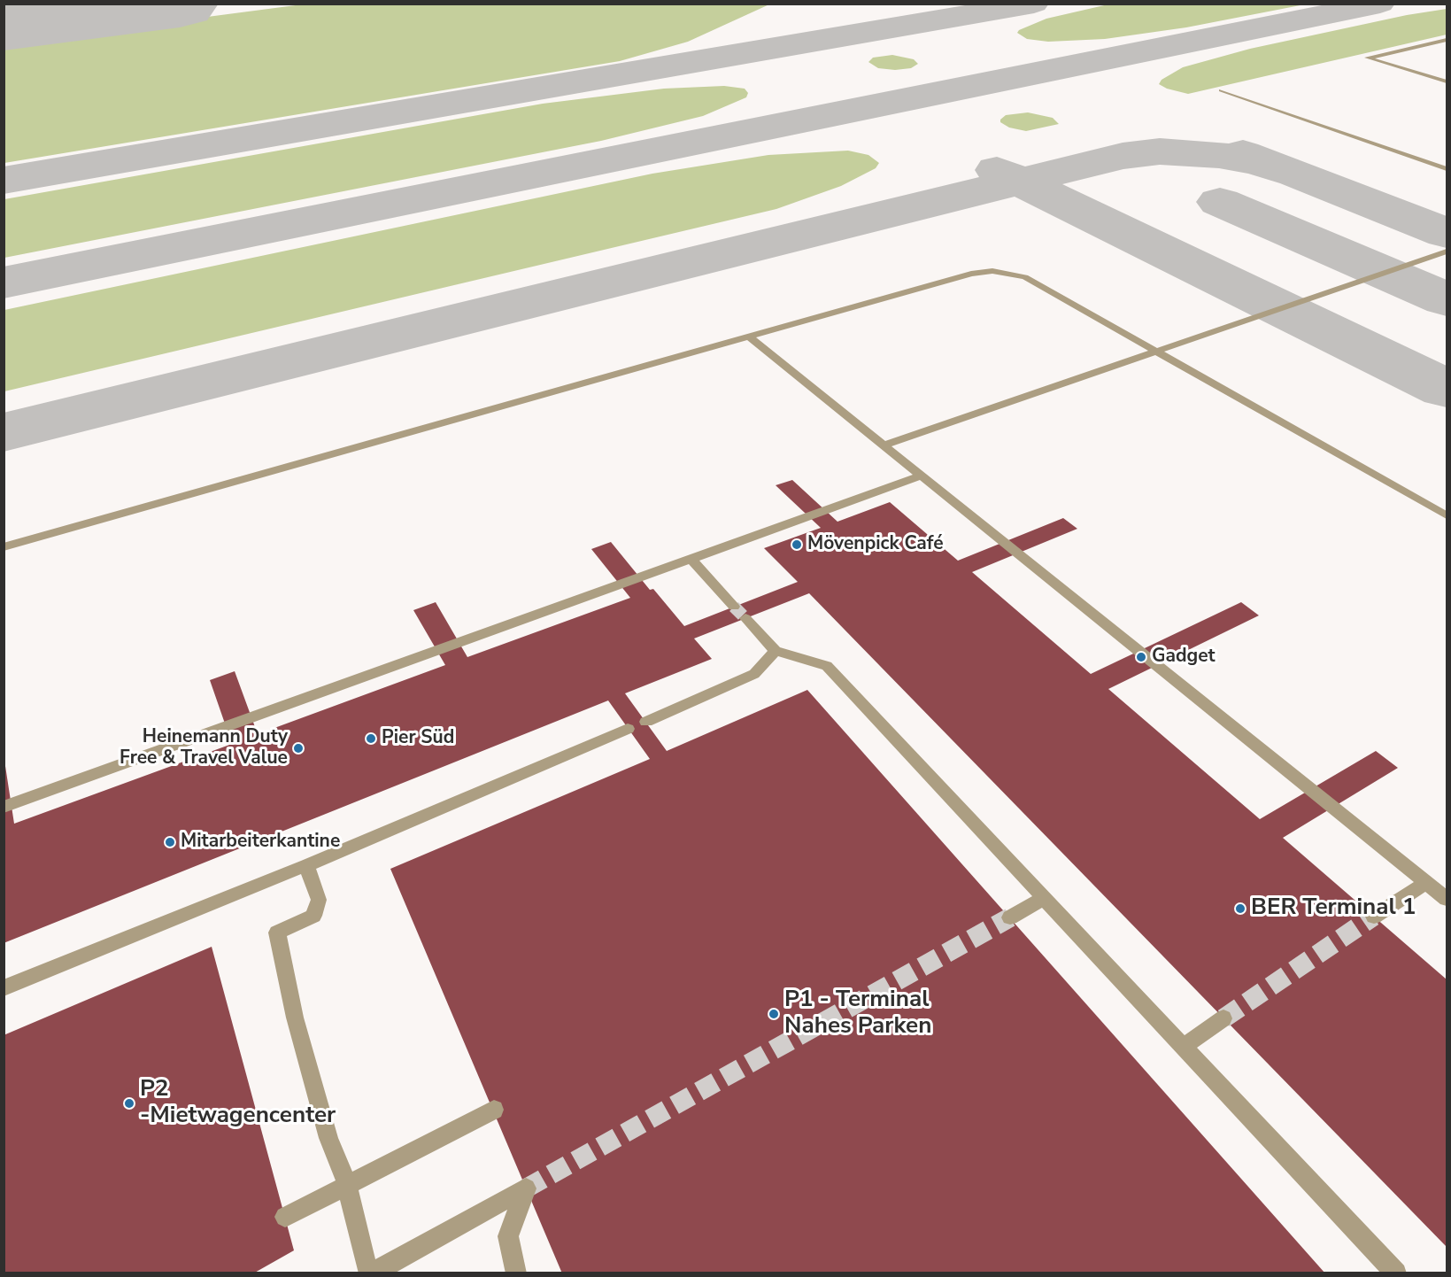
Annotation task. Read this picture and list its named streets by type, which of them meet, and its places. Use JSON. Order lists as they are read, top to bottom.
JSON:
{
  "places": [
    "Mövenpick Café",
    "Gadget",
    "Pier Süd",
    "Heinemann Duty Free & Travel Value",
    "Mitarbeiterkantine",
    "BER Terminal 1",
    "P1 - Terminal Nahes Parken",
    "P2 -Mietwagencenter"
  ]
}
